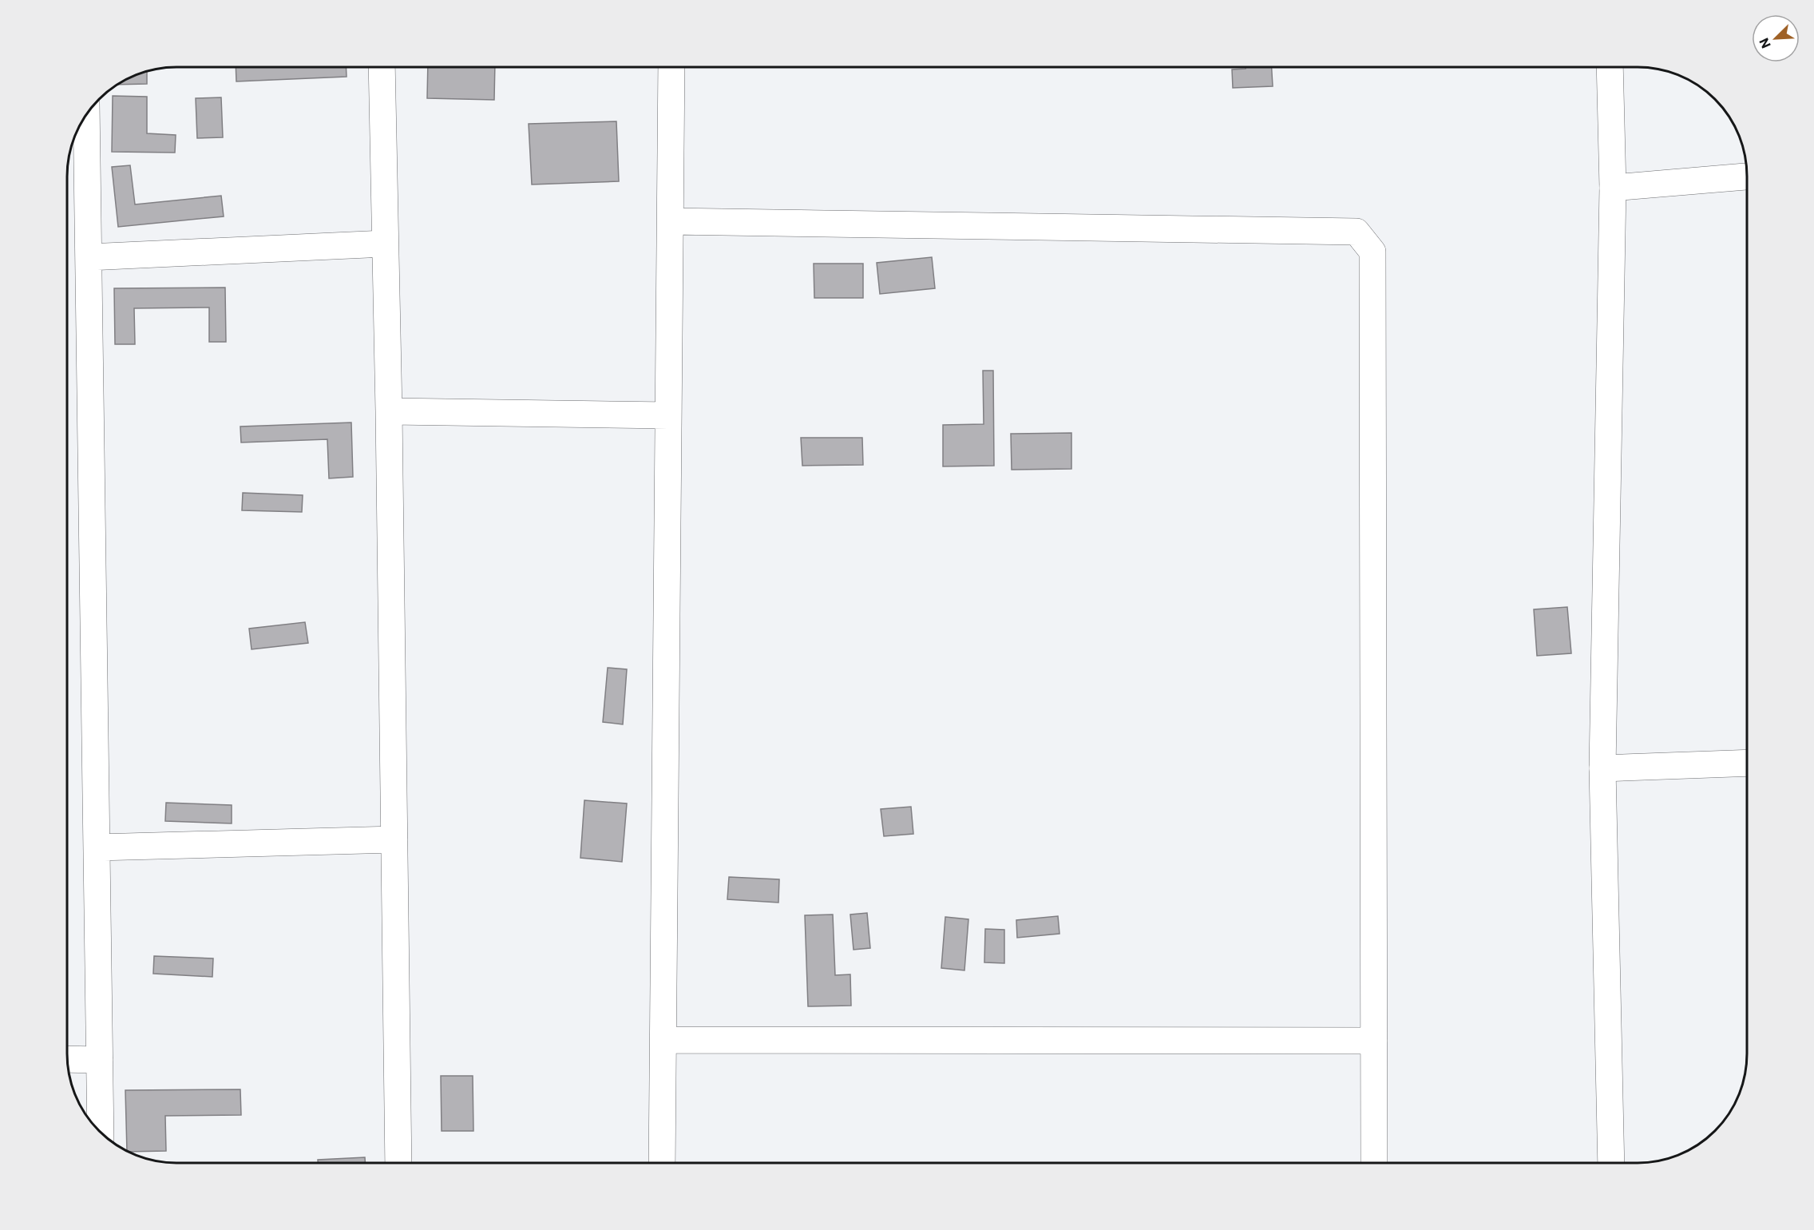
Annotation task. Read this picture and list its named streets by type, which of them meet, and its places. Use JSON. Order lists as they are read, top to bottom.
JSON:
{
  "north": "bottom left"
}
